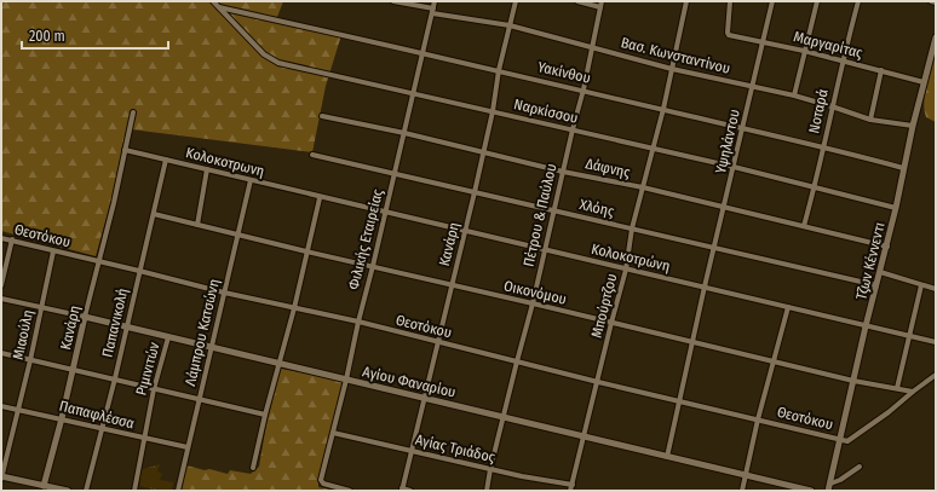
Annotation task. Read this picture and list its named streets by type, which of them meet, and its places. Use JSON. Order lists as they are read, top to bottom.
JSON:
{
  "streets": {
    "street": [
      "Μαργαρίτας",
      "Βασ. Κωνσταντίνου",
      "Υακίνθου",
      "Ναρκίσσου",
      "Νοταρά",
      "Υψηλάντου",
      "Κολοκοτρωνη",
      "Δάφνης",
      "Χλόης",
      "Πέτρου & Παύλου",
      "Θεοτόκου",
      "Φιλικής Εταιρείας",
      "Κανάρη",
      "Κολοκοτρώνη",
      "Τζων Κέννεντι",
      "Οικονόμου",
      "Μπούρτζου",
      "Παπανικολή",
      "Λάμπρου Κατσώνη",
      "Μιαούλη",
      "Ριμινιτών",
      "Αγίου Φαναρίου",
      "Παπαφλέσσα",
      "Αγίας Τριάδος"
    ]
  },
  "crossings": [
    ["Μαργαρίτας", "Νοταρά"],
    ["Μαργαρίτας", "Υψηλάντου"],
    ["Μαργαρίτας", "Τζων Κέννεντι"],
    ["Βασ. Κωνσταντίνου", "Νοταρά"],
    ["Βασ. Κωνσταντίνου", "Υψηλάντου"],
    ["Βασ. Κωνσταντίνου", "Πέτρου & Παύλου"],
    ["Βασ. Κωνσταντίνου", "Φιλικής Εταιρείας"],
    ["Βασ. Κωνσταντίνου", "Κανάρη"],
    ["Βασ. Κωνσταντίνου", "Τζων Κέννεντι"],
    ["Βασ. Κωνσταντίνου", "Μπούρτζου"],
    ["Υακίνθου", "Ναρκίσσου"],
    ["Υακίνθου", "Νοταρά"],
    ["Υακίνθου", "Υψηλάντου"],
    ["Υακίνθου", "Πέτρου & Παύλου"],
    ["Υακίνθου", "Φιλικής Εταιρείας"],
    ["Υακίνθου", "Κανάρη"],
    ["Υακίνθου", "Τζων Κέννεντι"],
    ["Υακίνθου", "Μπούρτζου"],
    ["Ναρκίσσου", "Νοταρά"],
    ["Ναρκίσσου", "Υψηλάντου"],
    ["Ναρκίσσου", "Πέτρου & Παύλου"],
    ["Ναρκίσσου", "Φιλικής Εταιρείας"],
    ["Ναρκίσσου", "Κανάρη"],
    ["Ναρκίσσου", "Τζων Κέννεντι"],
    ["Ναρκίσσου", "Μπούρτζου"],
    ["Νοταρά", "Δάφνης"],
    ["Υψηλάντου", "Δάφνης"],
    ["Υψηλάντου", "Χλόης"],
    ["Υψηλάντου", "Θεοτόκου"],
    ["Υψηλάντου", "Κολοκοτρώνη"],
    ["Υψηλάντου", "Οικονόμου"],
    ["Υψηλάντου", "Αγίου Φαναρίου"],
    ["Κολοκοτρωνη", "Κανάρη"],
    ["Κολοκοτρωνη", "Κολοκοτρώνη"],
    ["Κολοκοτρωνη", "Παπανικολή"],
    ["Κολοκοτρωνη", "Λάμπρου Κατσώνη"],
    ["Δάφνης", "Πέτρου & Παύλου"],
    ["Δάφνης", "Φιλικής Εταιρείας"],
    ["Δάφνης", "Κανάρη"],
    ["Δάφνης", "Τζων Κέννεντι"],
    ["Δάφνης", "Μπούρτζου"],
    ["Χλόης", "Πέτρου & Παύλου"],
    ["Χλόης", "Φιλικής Εταιρείας"],
    ["Χλόης", "Κανάρη"],
    ["Χλόης", "Τζων Κέννεντι"],
    ["Χλόης", "Μπούρτζου"],
    ["Πέτρου & Παύλου", "Θεοτόκου"],
    ["Πέτρου & Παύλου", "Κολοκοτρώνη"],
    ["Πέτρου & Παύλου", "Οικονόμου"],
    ["Πέτρου & Παύλου", "Αγίου Φαναρίου"],
    ["Πέτρου & Παύλου", "Αγίας Τριάδος"],
    ["Θεοτόκου", "Φιλικής Εταιρείας"],
    ["Θεοτόκου", "Κανάρη"],
    ["Θεοτόκου", "Τζων Κέννεντι"],
    ["Θεοτόκου", "Μπούρτζου"],
    ["Θεοτόκου", "Παπανικολή"],
    ["Θεοτόκου", "Λάμπρου Κατσώνη"],
    ["Θεοτόκου", "Μιαούλη"],
    ["Φιλικής Εταιρείας", "Κολοκοτρώνη"],
    ["Φιλικής Εταιρείας", "Οικονόμου"],
    ["Φιλικής Εταιρείας", "Αγίου Φαναρίου"],
    ["Φιλικής Εταιρείας", "Αγίας Τριάδος"],
    ["Κανάρη", "Κολοκοτρώνη"],
    ["Κανάρη", "Οικονόμου"],
    ["Κανάρη", "Αγίου Φαναρίου"],
    ["Κανάρη", "Παπαφλέσσα"],
    ["Κανάρη", "Αγίας Τριάδος"],
    ["Κολοκοτρώνη", "Τζων Κέννεντι"],
    ["Κολοκοτρώνη", "Μπούρτζου"],
    ["Τζων Κέννεντι", "Οικονόμου"],
    ["Οικονόμου", "Μπούρτζου"],
    ["Οικονόμου", "Παπανικολή"],
    ["Οικονόμου", "Λάμπρου Κατσώνη"],
    ["Μπούρτζου", "Αγίου Φαναρίου"],
    ["Μπούρτζου", "Αγίας Τριάδος"],
    ["Παπανικολή", "Αγίου Φαναρίου"],
    ["Παπανικολή", "Παπαφλέσσα"],
    ["Λάμπρου Κατσώνη", "Αγίου Φαναρίου"],
    ["Λάμπρου Κατσώνη", "Παπαφλέσσα"],
    ["Μιαούλη", "Αγίου Φαναρίου"],
    ["Μιαούλη", "Παπαφλέσσα"],
    ["Ριμινιτών", "Αγίου Φαναρίου"],
    ["Ριμινιτών", "Παπαφλέσσα"]
  ],
  "scale_bar": "200 m"
}
